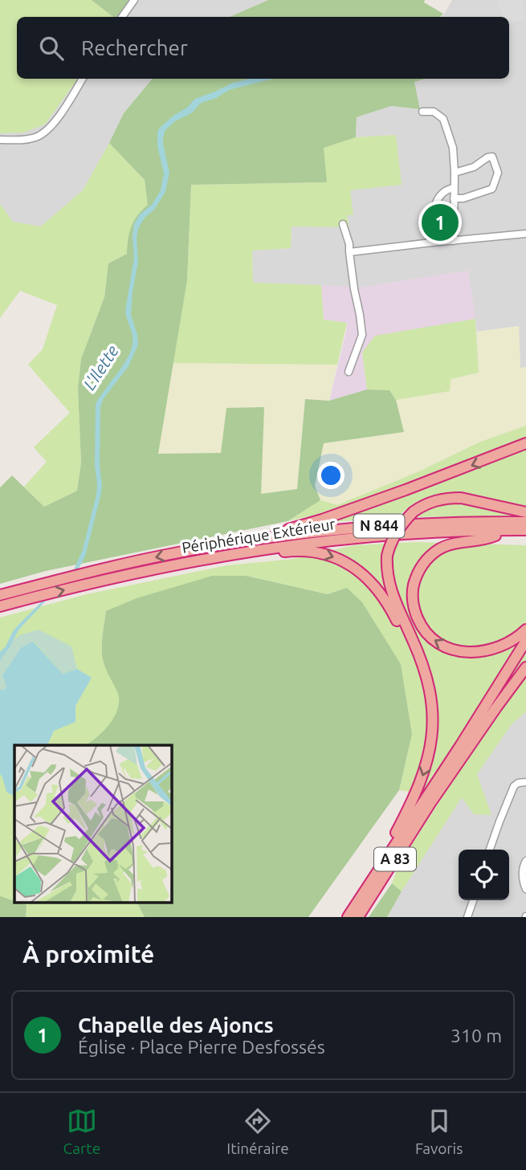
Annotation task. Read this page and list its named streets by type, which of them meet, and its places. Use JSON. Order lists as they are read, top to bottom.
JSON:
{
  "streets": {
    "highway": ["N 844", "Périphérique Extérieur", "A 83"]
  },
  "crossings": [
    ["N 844", "Périphérique Extérieur"]
  ],
  "water": ["L'Ilette"],
  "page": {
    "search": "Rechercher",
    "pins": "1",
    "heading": "À proximité",
    "list": [
      {
        "mark": "1",
        "name": "Chapelle des Ajoncs",
        "note": "Église · Place Pierre Desfossés",
        "value": "310 m"
      }
    ],
    "nav": ["Carte", "Itinéraire", "Favoris"]
  }
}
